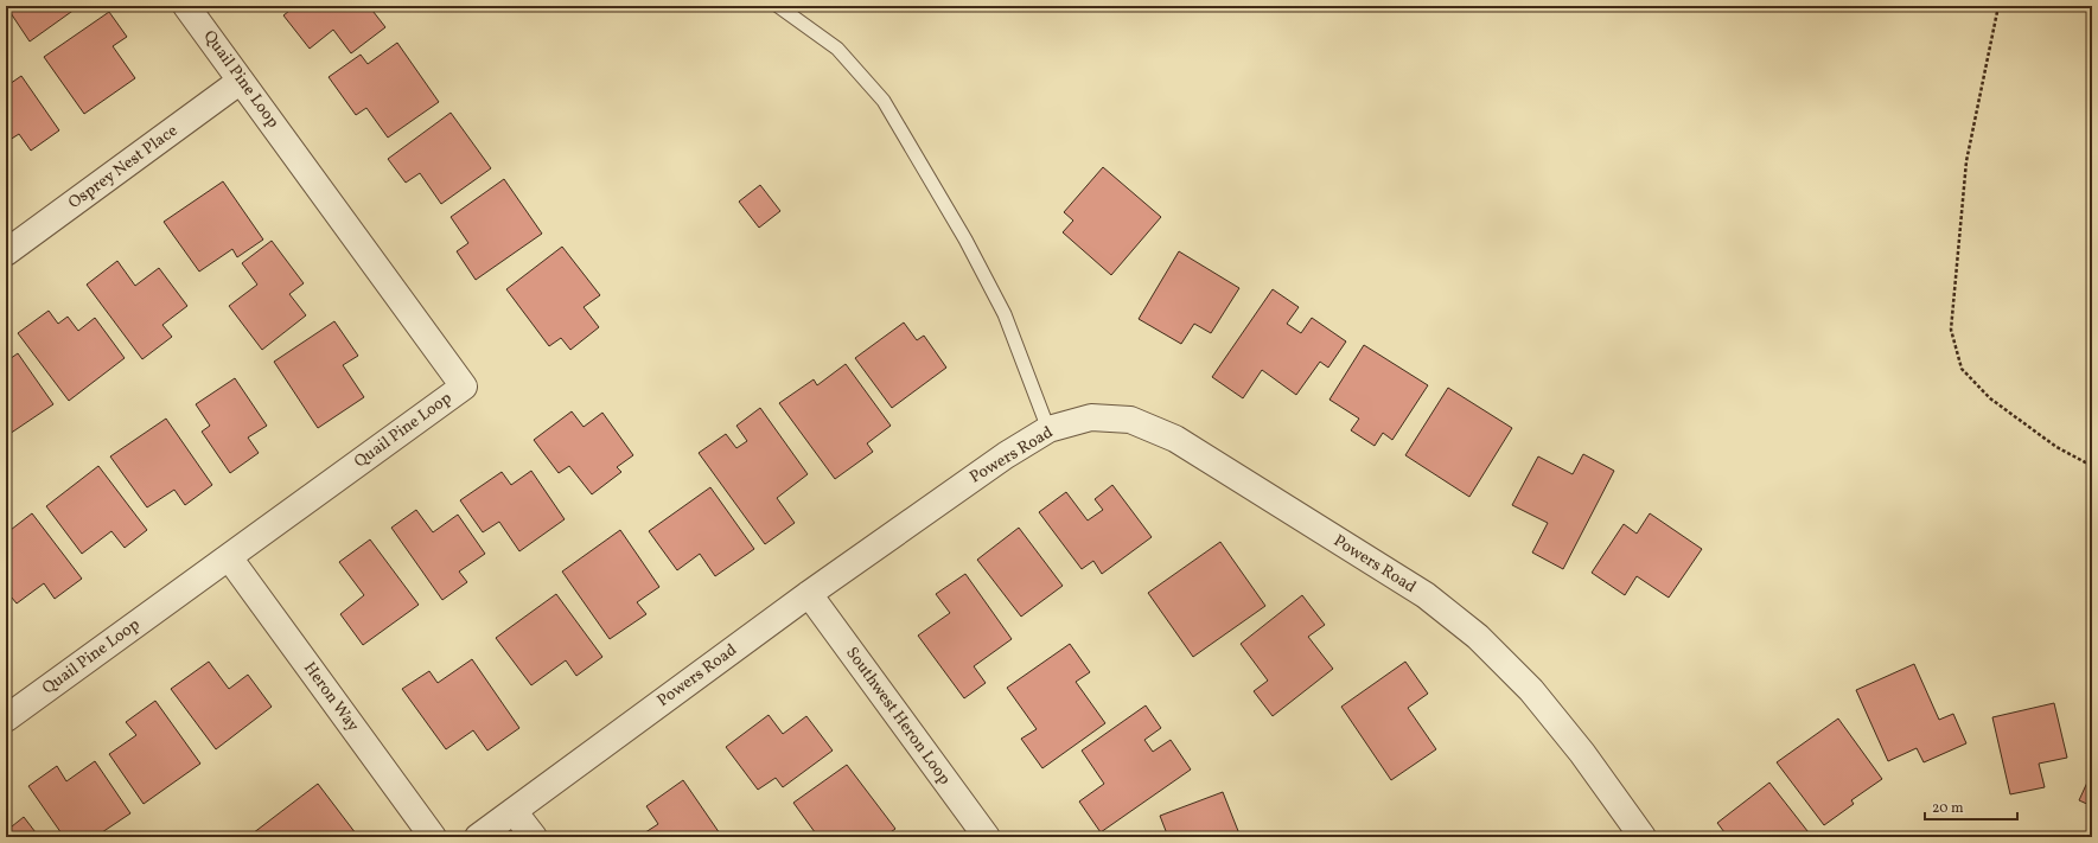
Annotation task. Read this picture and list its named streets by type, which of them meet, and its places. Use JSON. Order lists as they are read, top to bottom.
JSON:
{
  "streets": {
    "street": [
      "Quail Pine Loop",
      "Osprey Nest Place",
      "Powers Road",
      "Heron Way",
      "Southwest Heron Loop"
    ]
  },
  "crossings": [
    ["Quail Pine Loop", "Osprey Nest Place"],
    ["Quail Pine Loop", "Heron Way"],
    ["Powers Road", "Southwest Heron Loop"]
  ],
  "scale_bar": "20 m"
}
